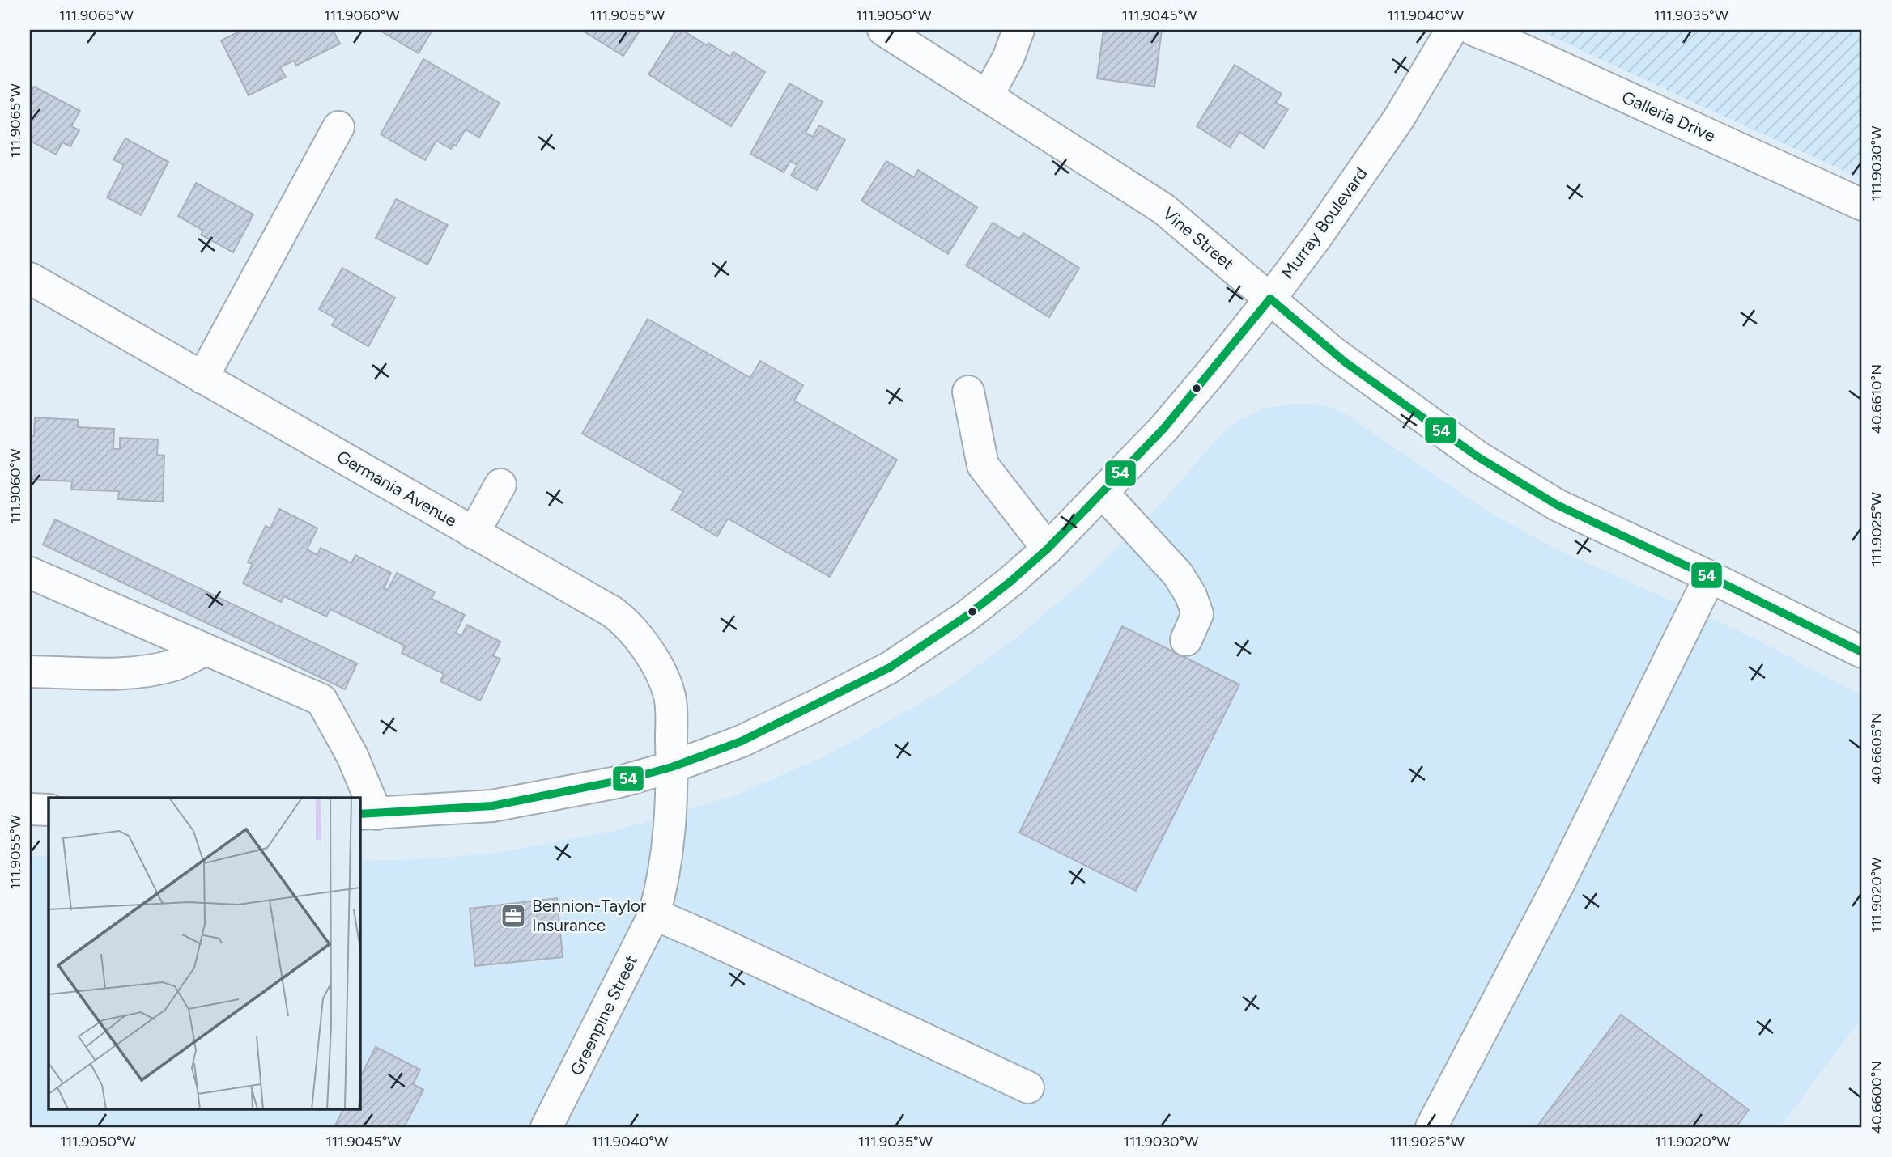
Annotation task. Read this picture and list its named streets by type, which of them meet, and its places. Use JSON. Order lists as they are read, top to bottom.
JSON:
{
  "streets": {
    "street": [
      "Galleria Drive",
      "Murray Boulevard",
      "Vine Street",
      "Germania Avenue",
      "Greenpine Street"
    ]
  },
  "crossings": [
    ["Murray Boulevard", "Vine Street"],
    ["Murray Boulevard", "Germania Avenue"],
    ["Murray Boulevard", "Greenpine Street"],
    ["Germania Avenue", "Greenpine Street"]
  ],
  "places": {
    "office": ["Bennion-Taylor Insurance"]
  },
  "lines": ["transit line 54"],
  "coordinates": [
    "111.9065°W",
    "111.9060°W",
    "111.9055°W",
    "111.9050°W",
    "111.9045°W",
    "111.9040°W",
    "111.9035°W",
    "111.9030°W",
    "40.6610°N",
    "111.9025°W",
    "40.6605°N",
    "111.9020°W",
    "40.6600°N"
  ]
}
